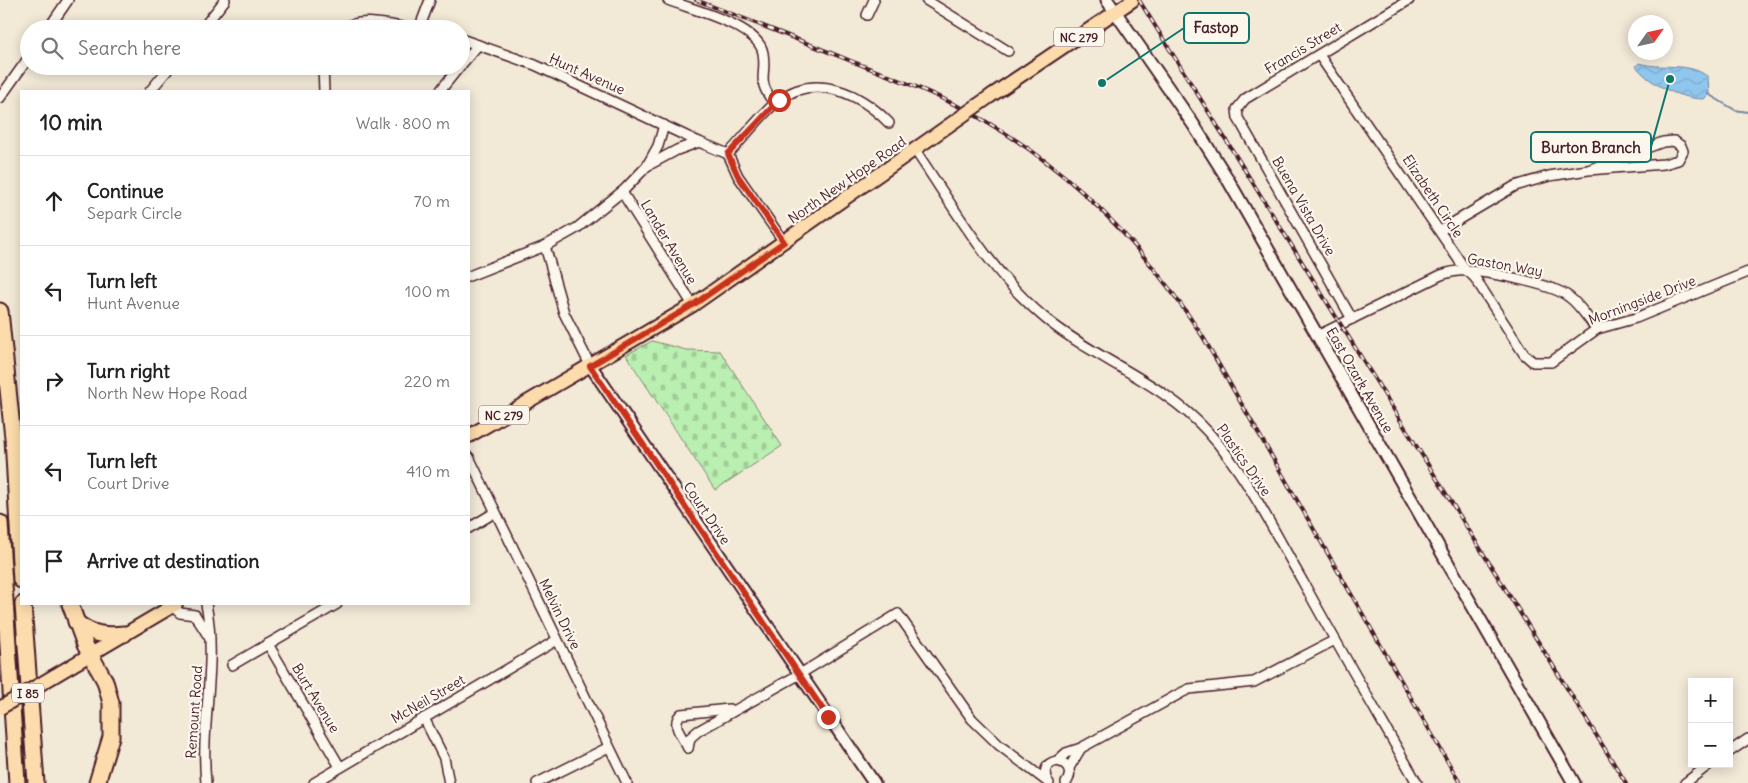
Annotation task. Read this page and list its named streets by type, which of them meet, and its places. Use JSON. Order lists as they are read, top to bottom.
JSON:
{
  "streets": {
    "highway": ["I 85"],
    "main road": [
      "NC 279",
      "North New Hope Road",
      "East Ozark Avenue",
      "Court Drive"
    ],
    "street": [
      "Francis Street",
      "Hunt Avenue",
      "Elizabeth Circle",
      "Buena Vista Drive",
      "Lander Avenue",
      "Gaston Way",
      "Morningside Drive",
      "Plastics Drive",
      "Melvin Drive",
      "Burt Avenue",
      "McNeil Street",
      "Remount Road"
    ]
  },
  "crossings": [
    ["Francis Street", "Elizabeth Circle"],
    ["Francis Street", "Buena Vista Drive"],
    ["North New Hope Road", "Lander Avenue"],
    ["North New Hope Road", "East Ozark Avenue"],
    ["North New Hope Road", "Plastics Drive"],
    ["North New Hope Road", "Court Drive"],
    ["Elizabeth Circle", "Gaston Way"],
    ["Elizabeth Circle", "Morningside Drive"],
    ["Buena Vista Drive", "Gaston Way"],
    ["Gaston Way", "Morningside Drive"],
    ["Gaston Way", "East Ozark Avenue"],
    ["Melvin Drive", "McNeil Street"],
    ["Burt Avenue", "McNeil Street"]
  ],
  "places": ["Burton Branch", "Fastop"],
  "north": "top right",
  "page": {
    "search": "Search here",
    "heading": ["10 min", "Walk · 800 m"],
    "list": [
      ["Continue", "Separk Circle", "70 m"],
      ["Turn left", "Hunt Avenue", "100 m"],
      ["Turn right", "North New Hope Road", "220 m"],
      ["Turn left", "Court Drive", "410 m"],
      "Arrive at destination"
    ],
    "map_buttons": ["+", "−"]
  }
}
